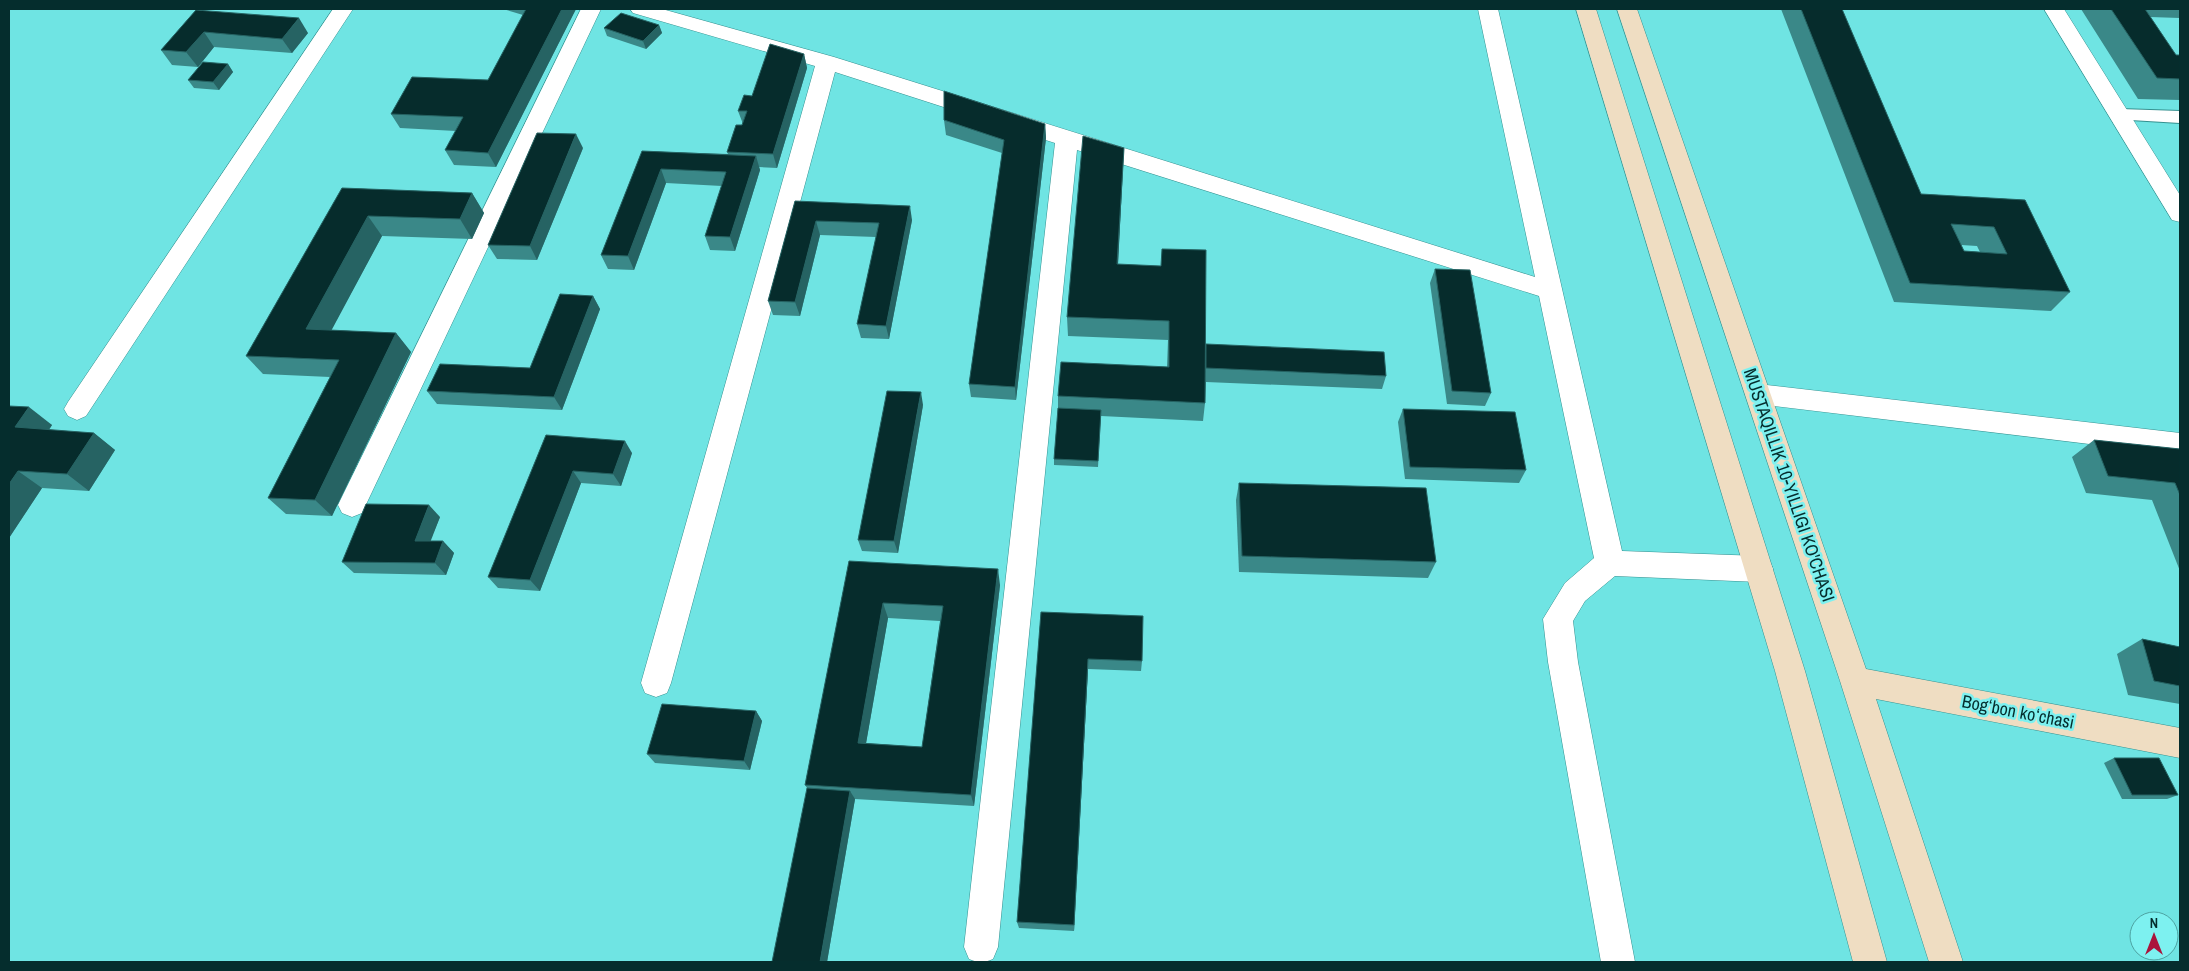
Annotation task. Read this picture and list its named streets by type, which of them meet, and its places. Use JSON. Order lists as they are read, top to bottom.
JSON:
{
  "streets": {
    "main road": ["MUSTAQILLIK 10-YILLIGI KO'CHASI", "Bogʻbon koʻchasi"]
  },
  "crossings": [
    ["MUSTAQILLIK 10-YILLIGI KO'CHASI", "Bogʻbon koʻchasi"]
  ],
  "north": "top"
}
